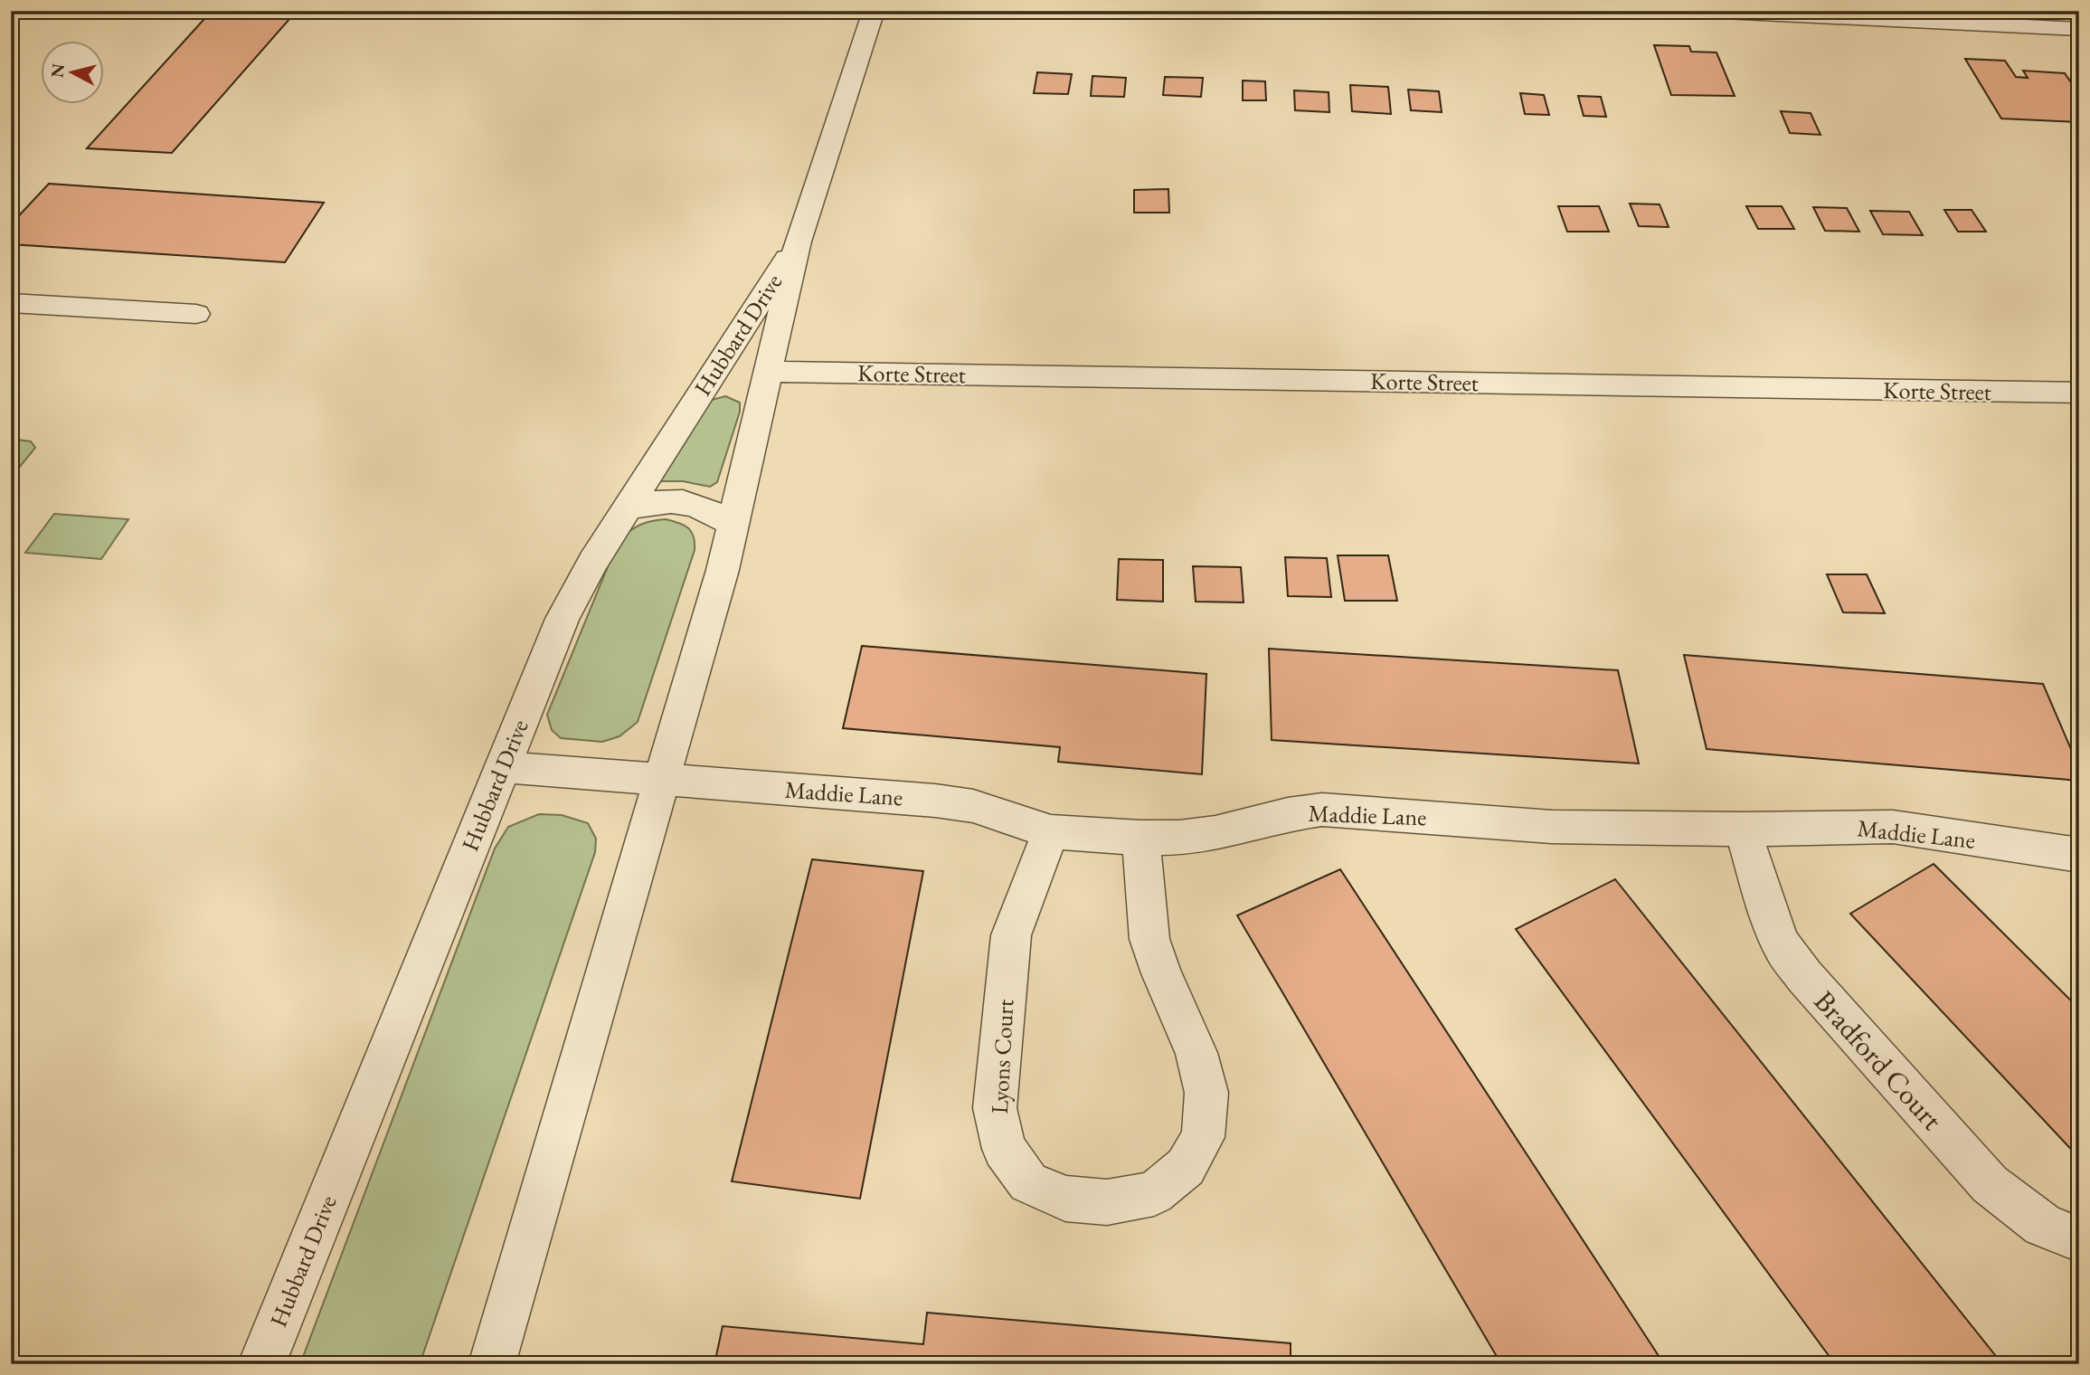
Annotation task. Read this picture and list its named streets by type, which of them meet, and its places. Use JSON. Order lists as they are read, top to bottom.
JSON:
{
  "streets": {
    "street": [
      "Hubbard Drive",
      "Korte Street",
      "Maddie Lane",
      "Lyons Court",
      "Bradford Court"
    ]
  },
  "crossings": [
    ["Hubbard Drive", "Korte Street"],
    ["Hubbard Drive", "Maddie Lane"],
    ["Maddie Lane", "Lyons Court"],
    ["Maddie Lane", "Bradford Court"]
  ],
  "north": "left"
}
